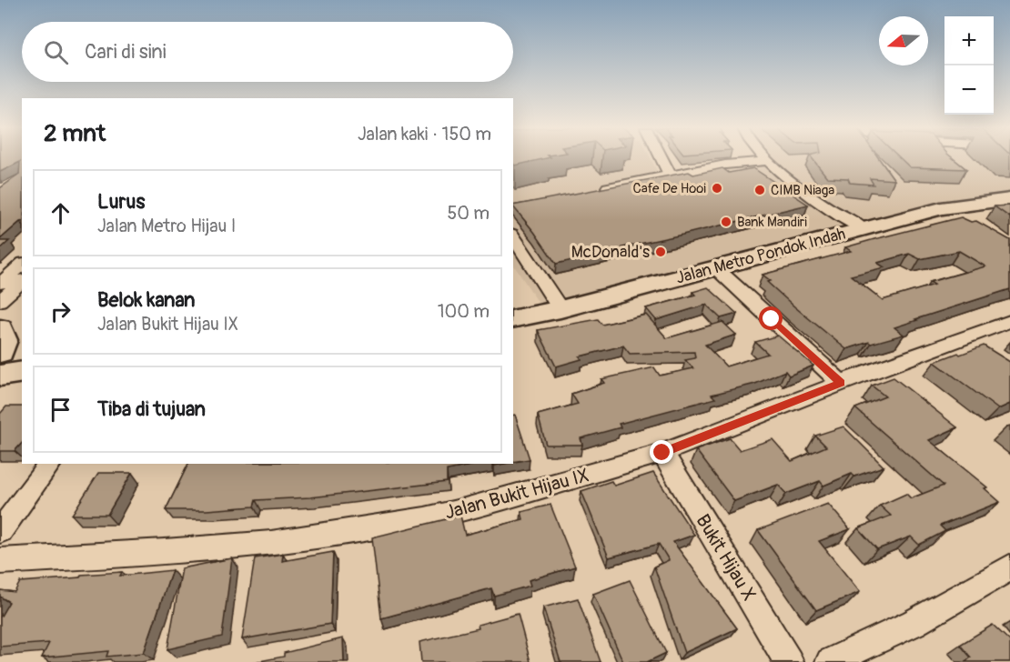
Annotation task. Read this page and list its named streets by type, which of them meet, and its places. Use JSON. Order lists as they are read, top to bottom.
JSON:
{
  "streets": {
    "highway": ["Jalan Metro Pondok Indah"],
    "street": ["Jalan Bukit Hijau IX", "Bukit Hijau X"]
  },
  "crossings": [
    ["Jalan Bukit Hijau IX", "Bukit Hijau X"]
  ],
  "places": [
    "Cafe De Hooi",
    "CIMB Niaga",
    "Bank Mandiri",
    "McDonald's"
  ],
  "north": "left",
  "page": {
    "map_buttons": ["+", "−"],
    "search": "Cari di sini",
    "heading": ["2 mnt", "Jalan kaki · 150 m"],
    "list": [
      ["Lurus", "Jalan Metro Hijau I", "50 m"],
      ["Belok kanan", "Jalan Bukit Hijau IX", "100 m"],
      "Tiba di tujuan"
    ]
  }
}
